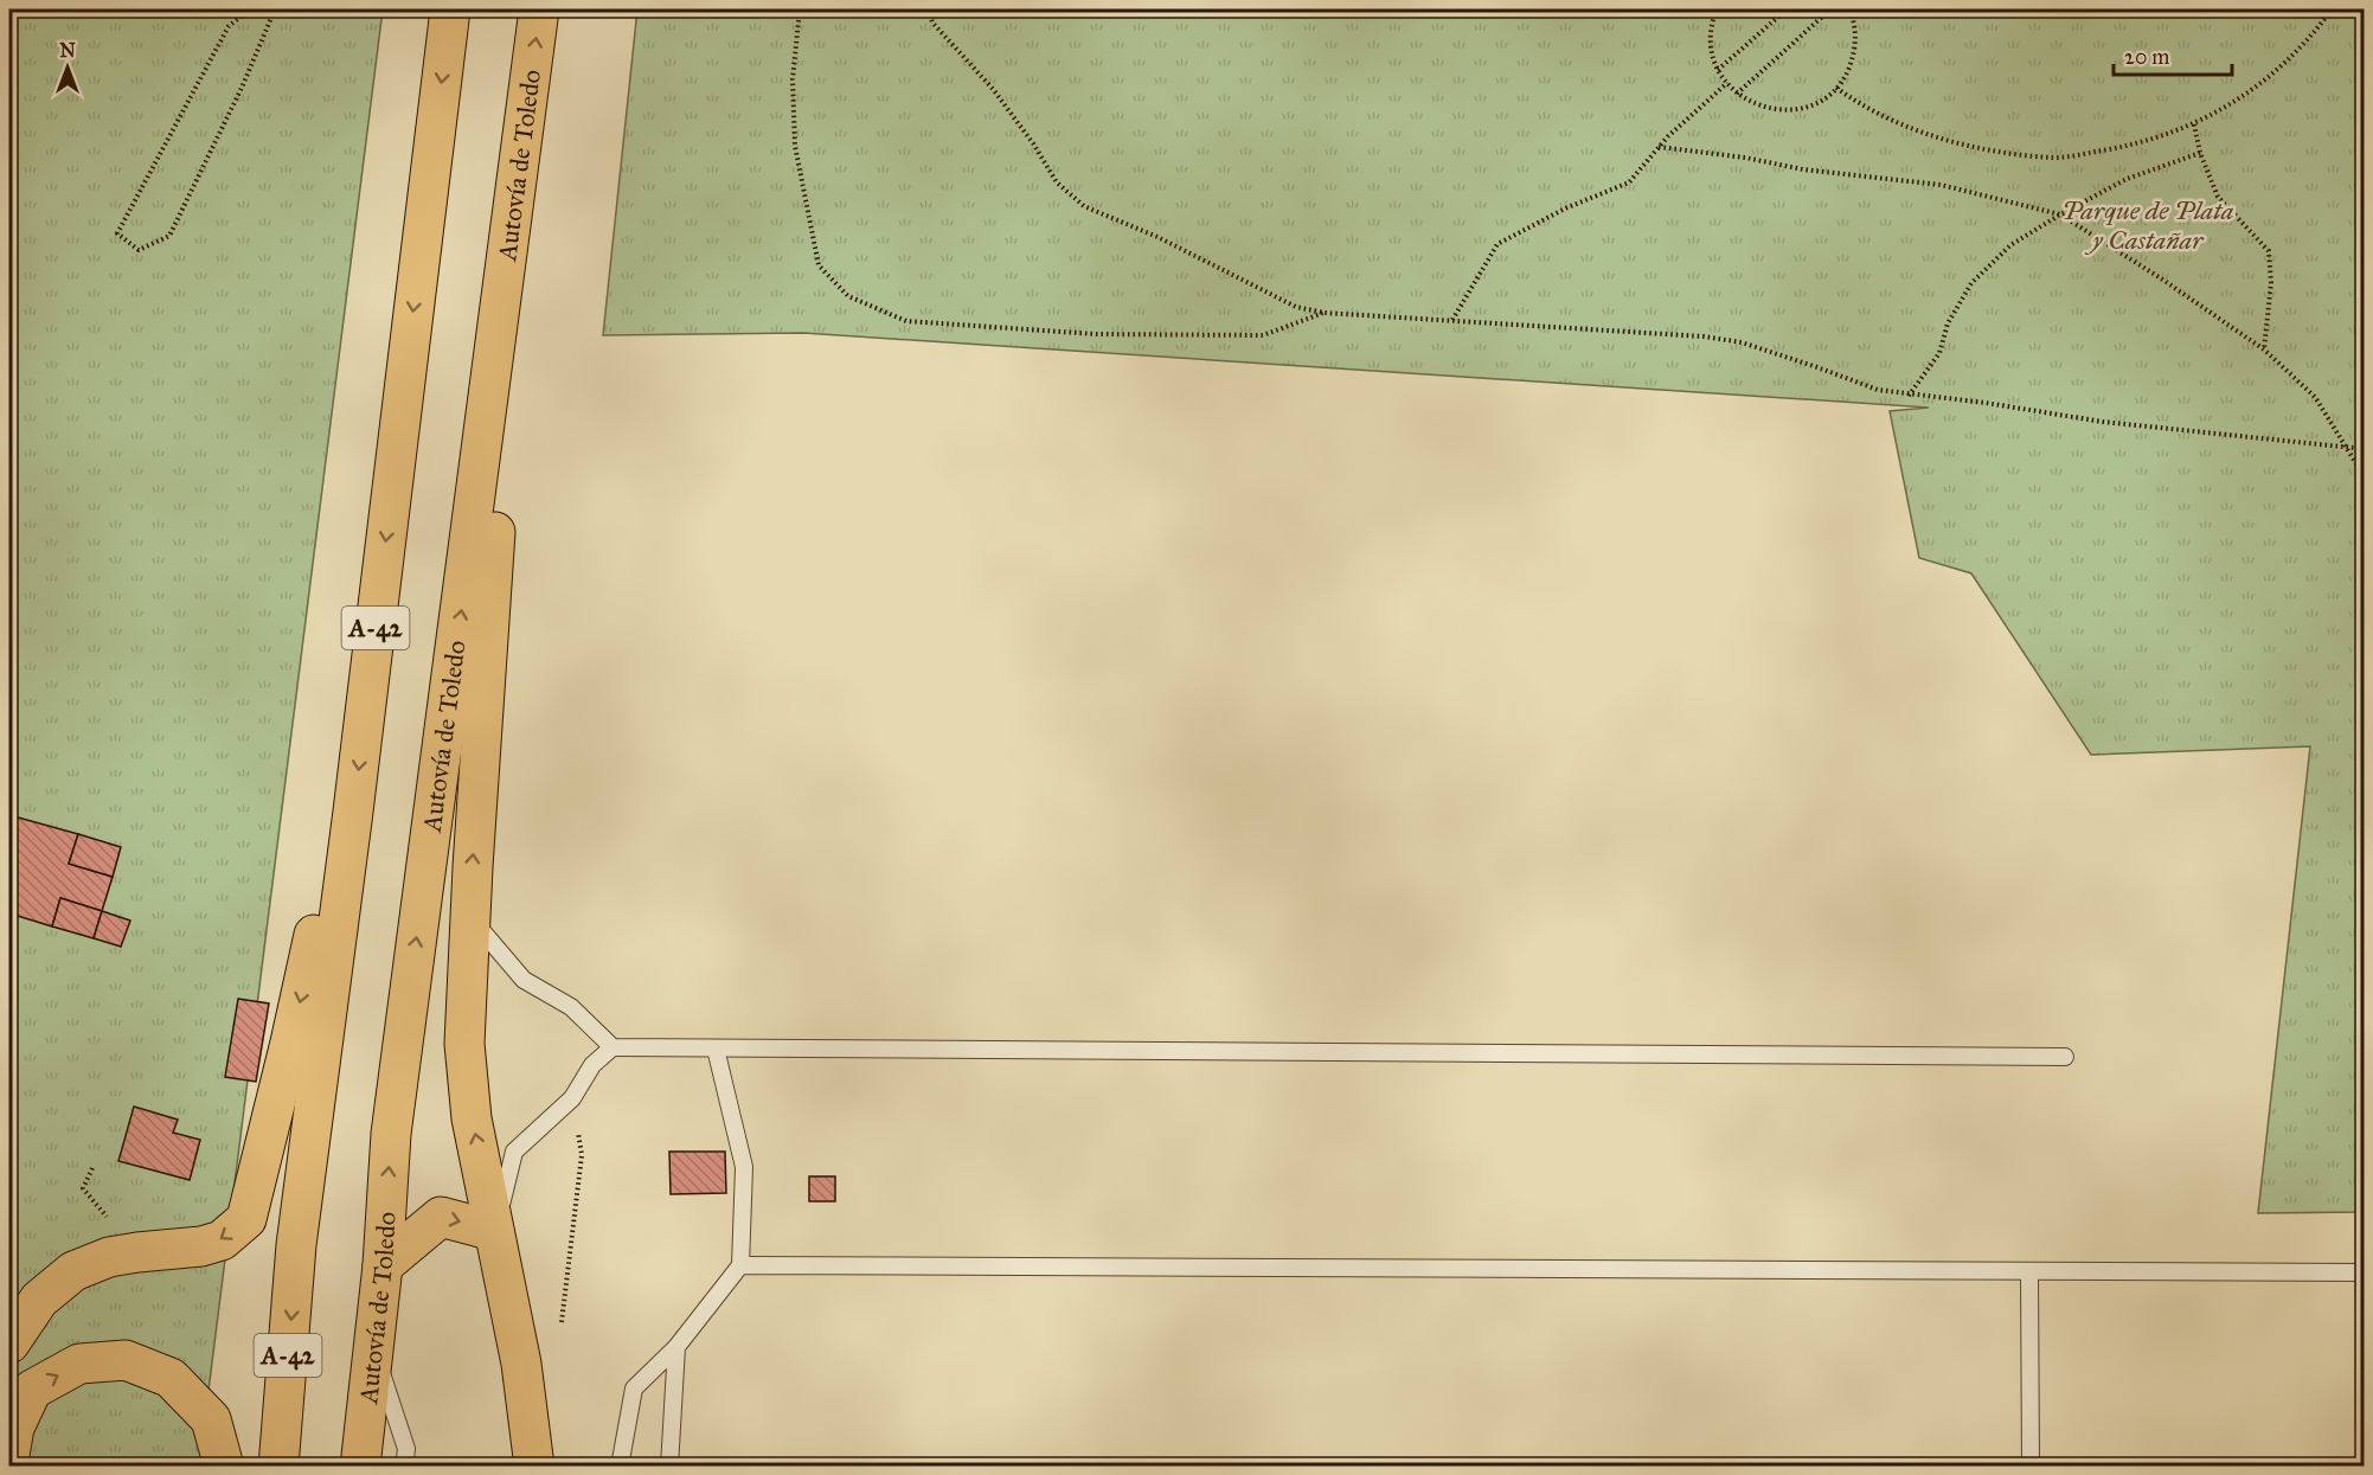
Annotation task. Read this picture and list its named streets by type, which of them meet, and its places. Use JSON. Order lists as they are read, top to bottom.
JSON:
{
  "streets": {
    "highway": ["Autovía de Toledo", "A-42"]
  },
  "parks": ["Parque de Plata y Castañar"],
  "scale_bar": "20 m",
  "north": "top"
}
